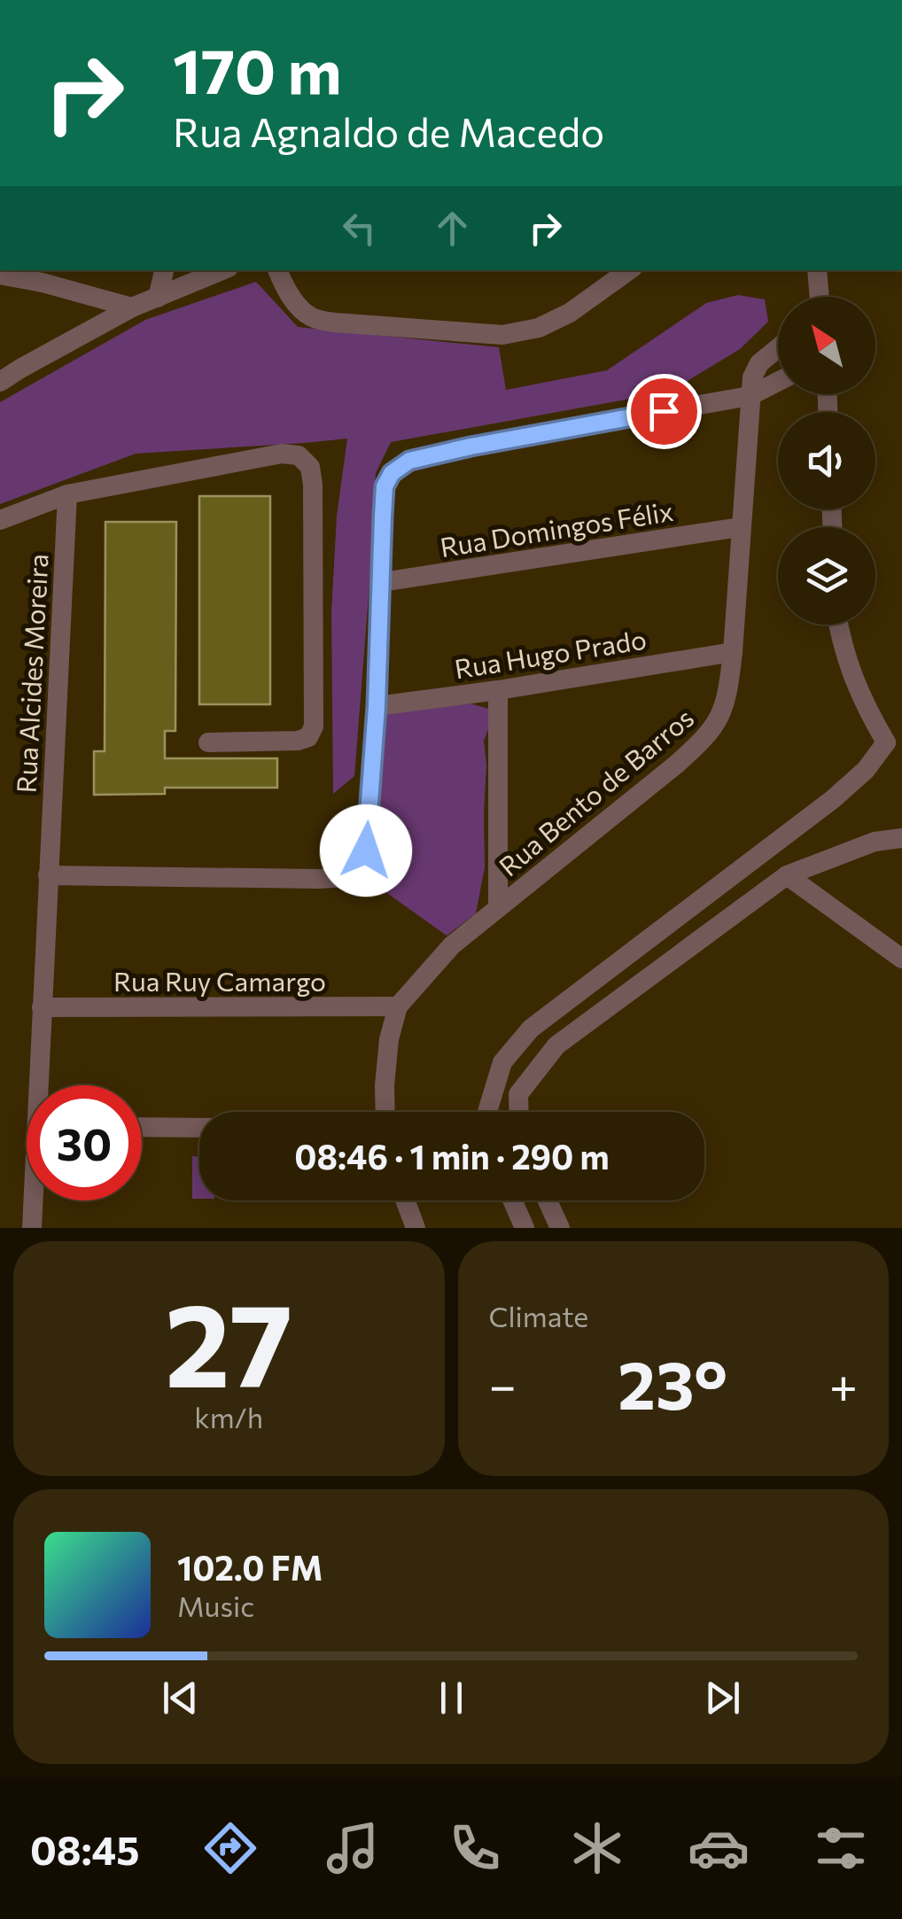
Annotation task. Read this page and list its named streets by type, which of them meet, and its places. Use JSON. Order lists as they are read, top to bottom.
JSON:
{
  "streets": {
    "street": [
      "Rua Domingos Félix",
      "Rua Hugo Prado",
      "Rua Alcides Moreira",
      "Rua Bento de Barros",
      "Rua Ruy Camargo"
    ]
  },
  "crossings": [
    ["Rua Domingos Félix", "Rua Bento de Barros"],
    ["Rua Hugo Prado", "Rua Bento de Barros"],
    ["Rua Alcides Moreira", "Rua Ruy Camargo"],
    ["Rua Bento de Barros", "Rua Ruy Camargo"]
  ],
  "north": "top left",
  "page": {
    "turn": ["170 m", "Rua Agnaldo de Macedo"],
    "limit": "30",
    "trip": "08:46 · 1 min · 290 m",
    "tile": [
      ["27", "km/h"],
      "Climate"
    ],
    "heat": ["−", "23°", "+"],
    "song": ["102.0 FM", "Music"],
    "tabs": "08:45"
  }
}
